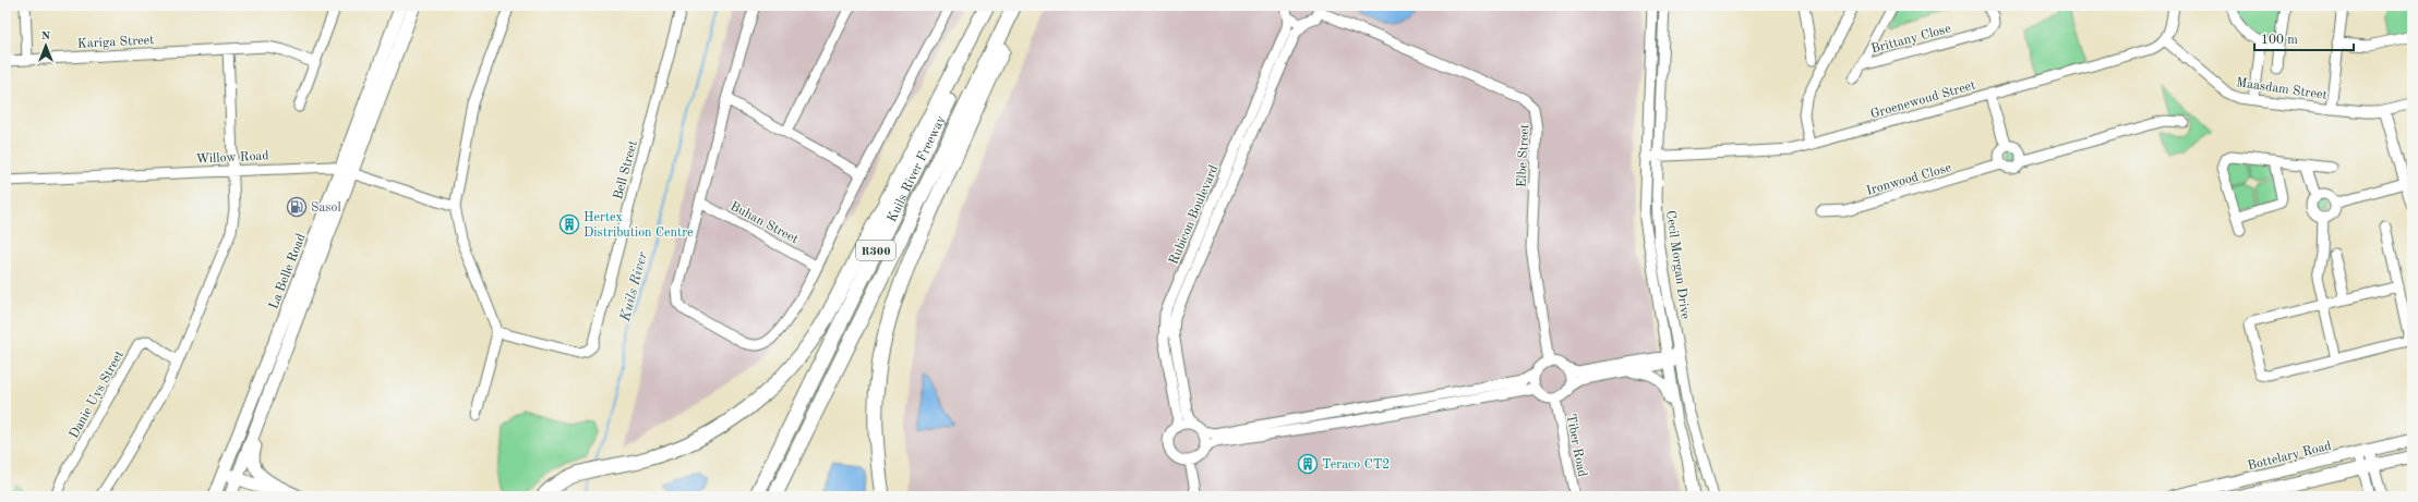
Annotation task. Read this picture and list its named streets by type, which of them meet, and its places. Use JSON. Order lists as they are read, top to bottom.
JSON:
{
  "streets": {
    "highway": ["Kuils River Freeway", "R300"],
    "main road": ["La Belle Road", "Bottelary Road"],
    "street": [
      "Brittany Close",
      "Kariga Street",
      "Maasdam Street",
      "Groenewoud Street",
      "Elbe Street",
      "Willow Road",
      "Bell Street",
      "Ironwood Close",
      "Rubicon Boulevard",
      "Buhan Street",
      "Cecil Morgan Drive",
      "Danie Uys Street",
      "Tiber Road"
    ]
  },
  "crossings": [
    ["Maasdam Street", "Groenewoud Street"],
    ["Groenewoud Street", "Cecil Morgan Drive"],
    ["Elbe Street", "Rubicon Boulevard"],
    ["Elbe Street", "Tiber Road"],
    ["Willow Road", "La Belle Road"]
  ],
  "water": ["Kuils River"],
  "places": {
    "fuel station": ["Sasol"],
    "building": ["Hertex Distribution Centre", "Teraco CT2"]
  },
  "scale_bar": "100 m",
  "north": "top"
}
